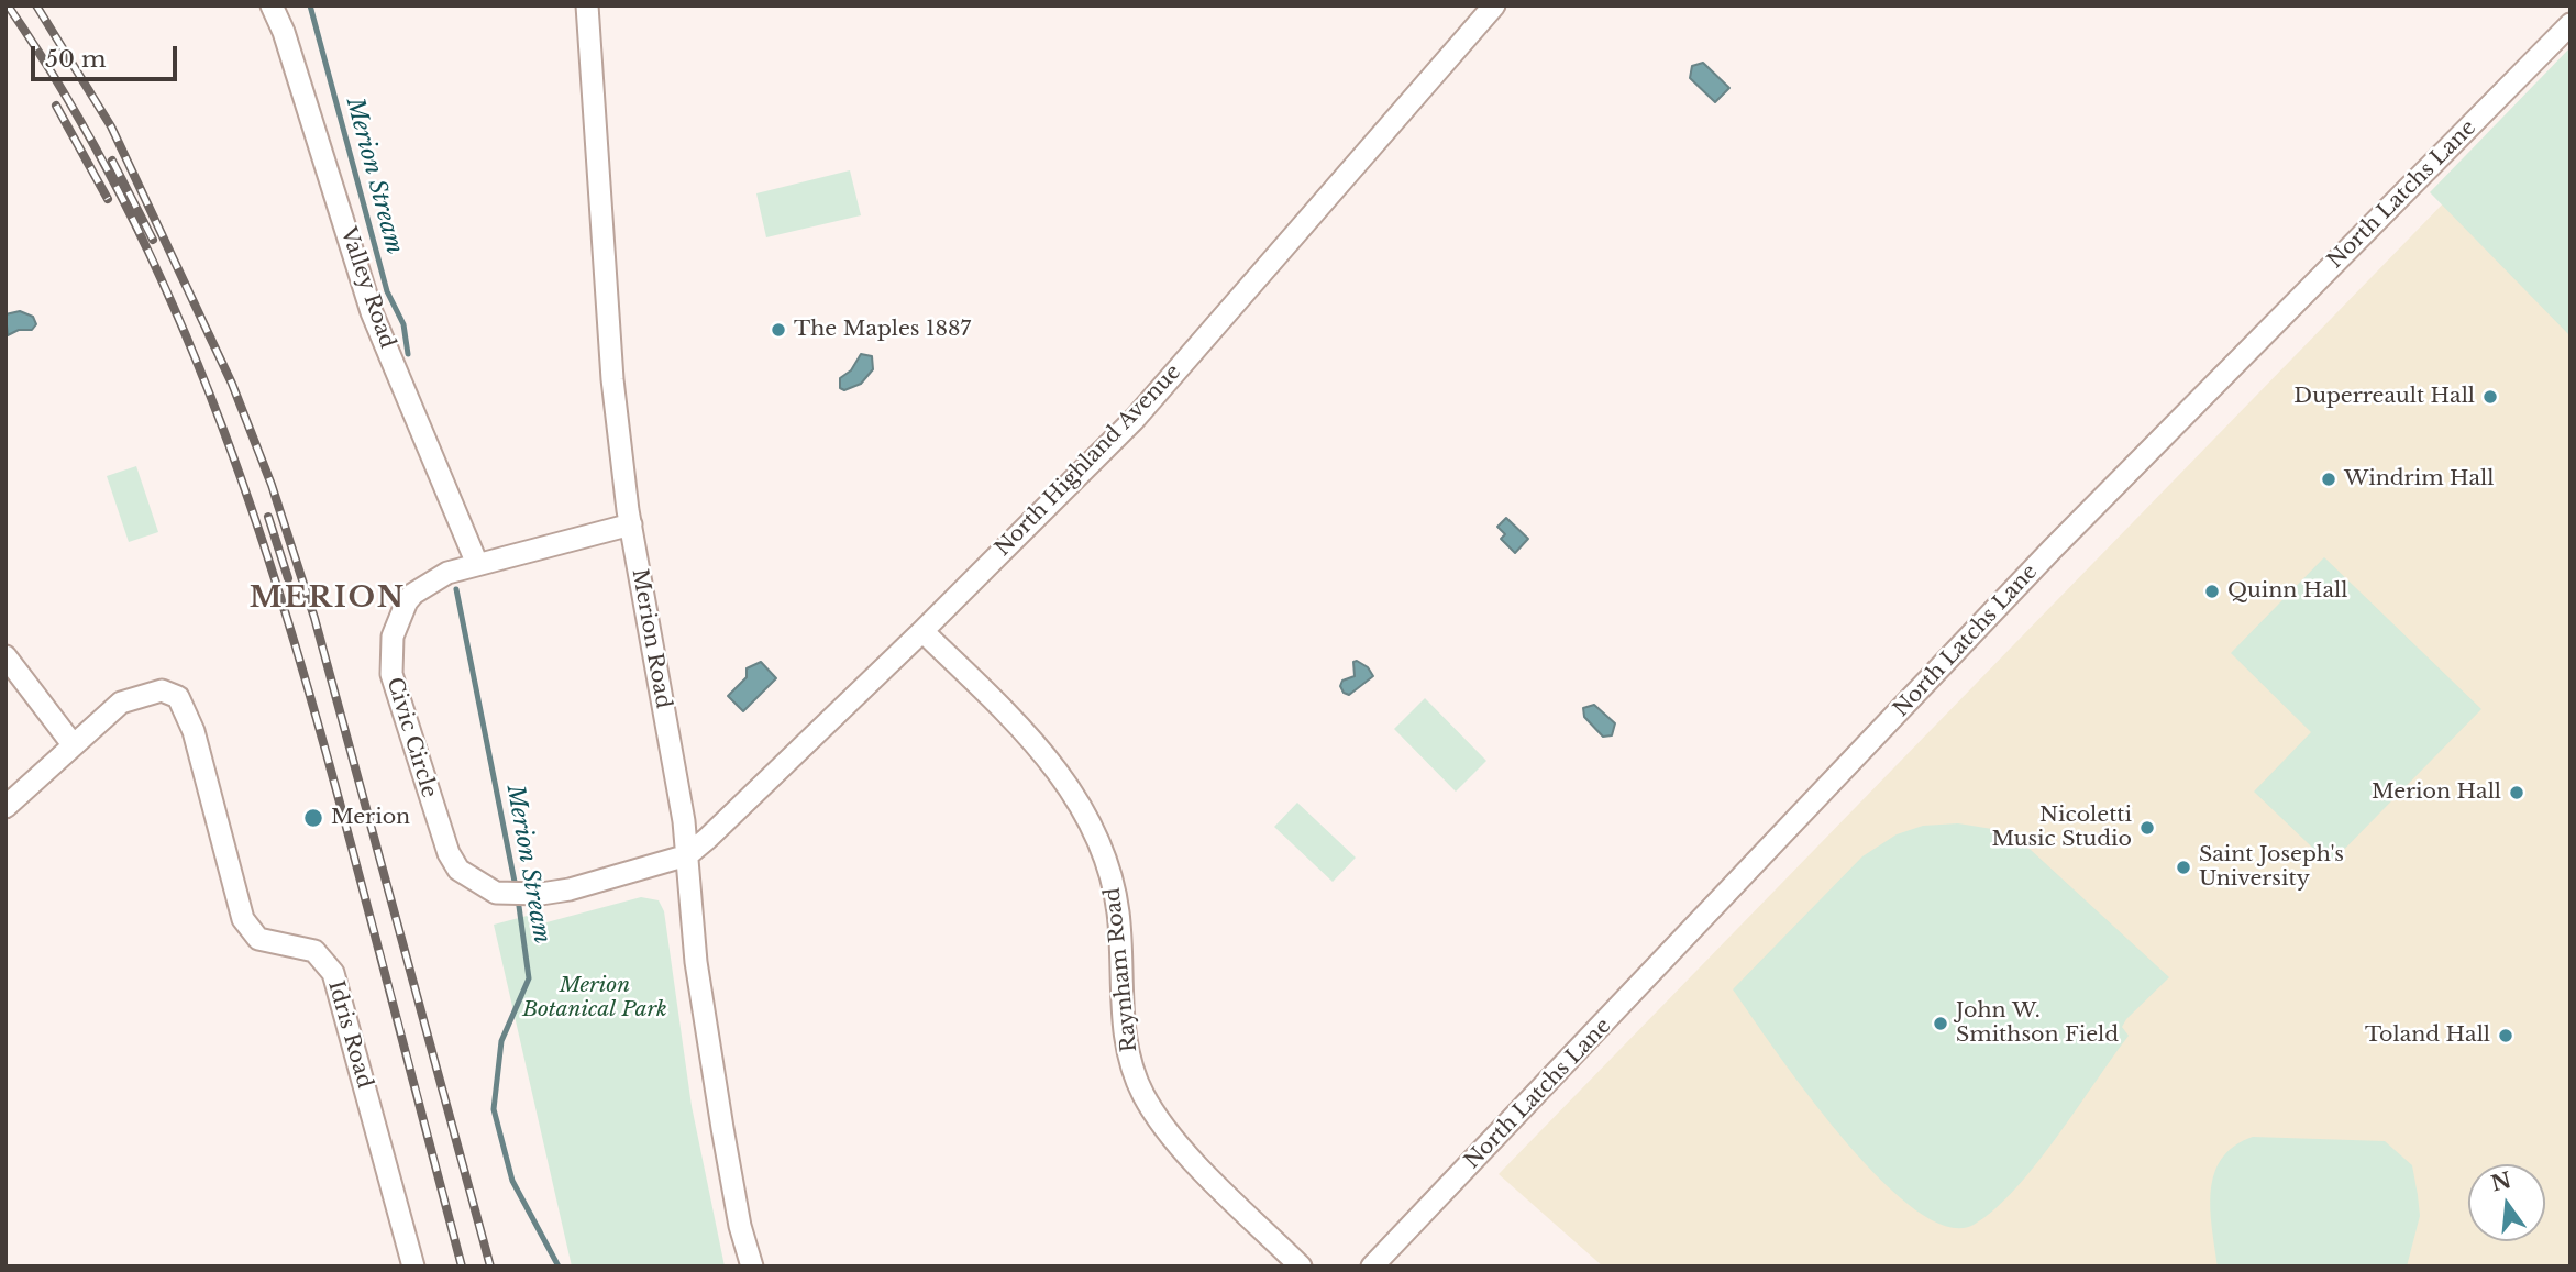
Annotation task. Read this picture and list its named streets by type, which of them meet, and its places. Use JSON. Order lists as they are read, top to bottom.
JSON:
{
  "streets": {
    "street": [
      "North Latchs Lane",
      "Valley Road",
      "North Highland Avenue",
      "Merion Road",
      "Civic Circle",
      "Raynham Road",
      "Idris Road"
    ]
  },
  "crossings": [
    ["Valley Road", "Civic Circle"],
    ["North Highland Avenue", "Merion Road"],
    ["North Highland Avenue", "Civic Circle"],
    ["North Highland Avenue", "Raynham Road"],
    ["Merion Road", "Civic Circle"]
  ],
  "districts": ["MERION"],
  "water": ["Merion Stream"],
  "parks": ["Merion Botanical Park"],
  "places": [
    "The Maples 1887",
    "Duperreault Hall",
    "Windrim Hall",
    "Quinn Hall",
    "Merion Hall",
    "Merion",
    "Nicoletti Music Studio",
    "Saint Joseph's University",
    "John W. Smithson Field",
    "Toland Hall"
  ],
  "scale_bar": "50 m",
  "north": "top"
}
